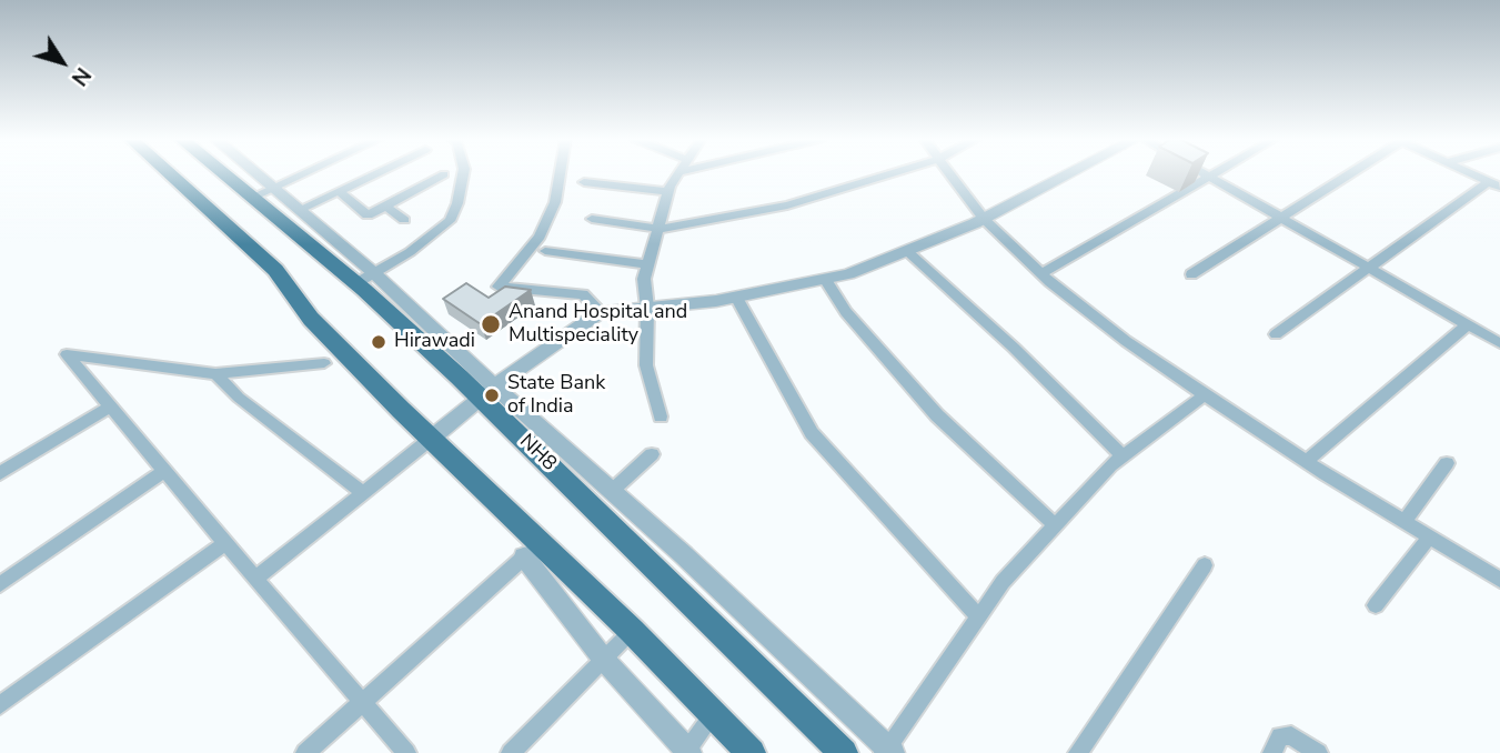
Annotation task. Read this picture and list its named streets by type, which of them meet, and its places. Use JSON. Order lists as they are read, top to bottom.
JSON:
{
  "streets": {
    "main road": ["NH8"]
  },
  "places": ["Anand Hospital and Multispeciality", "Hirawadi", "State Bank of India"],
  "north": "bottom right"
}
